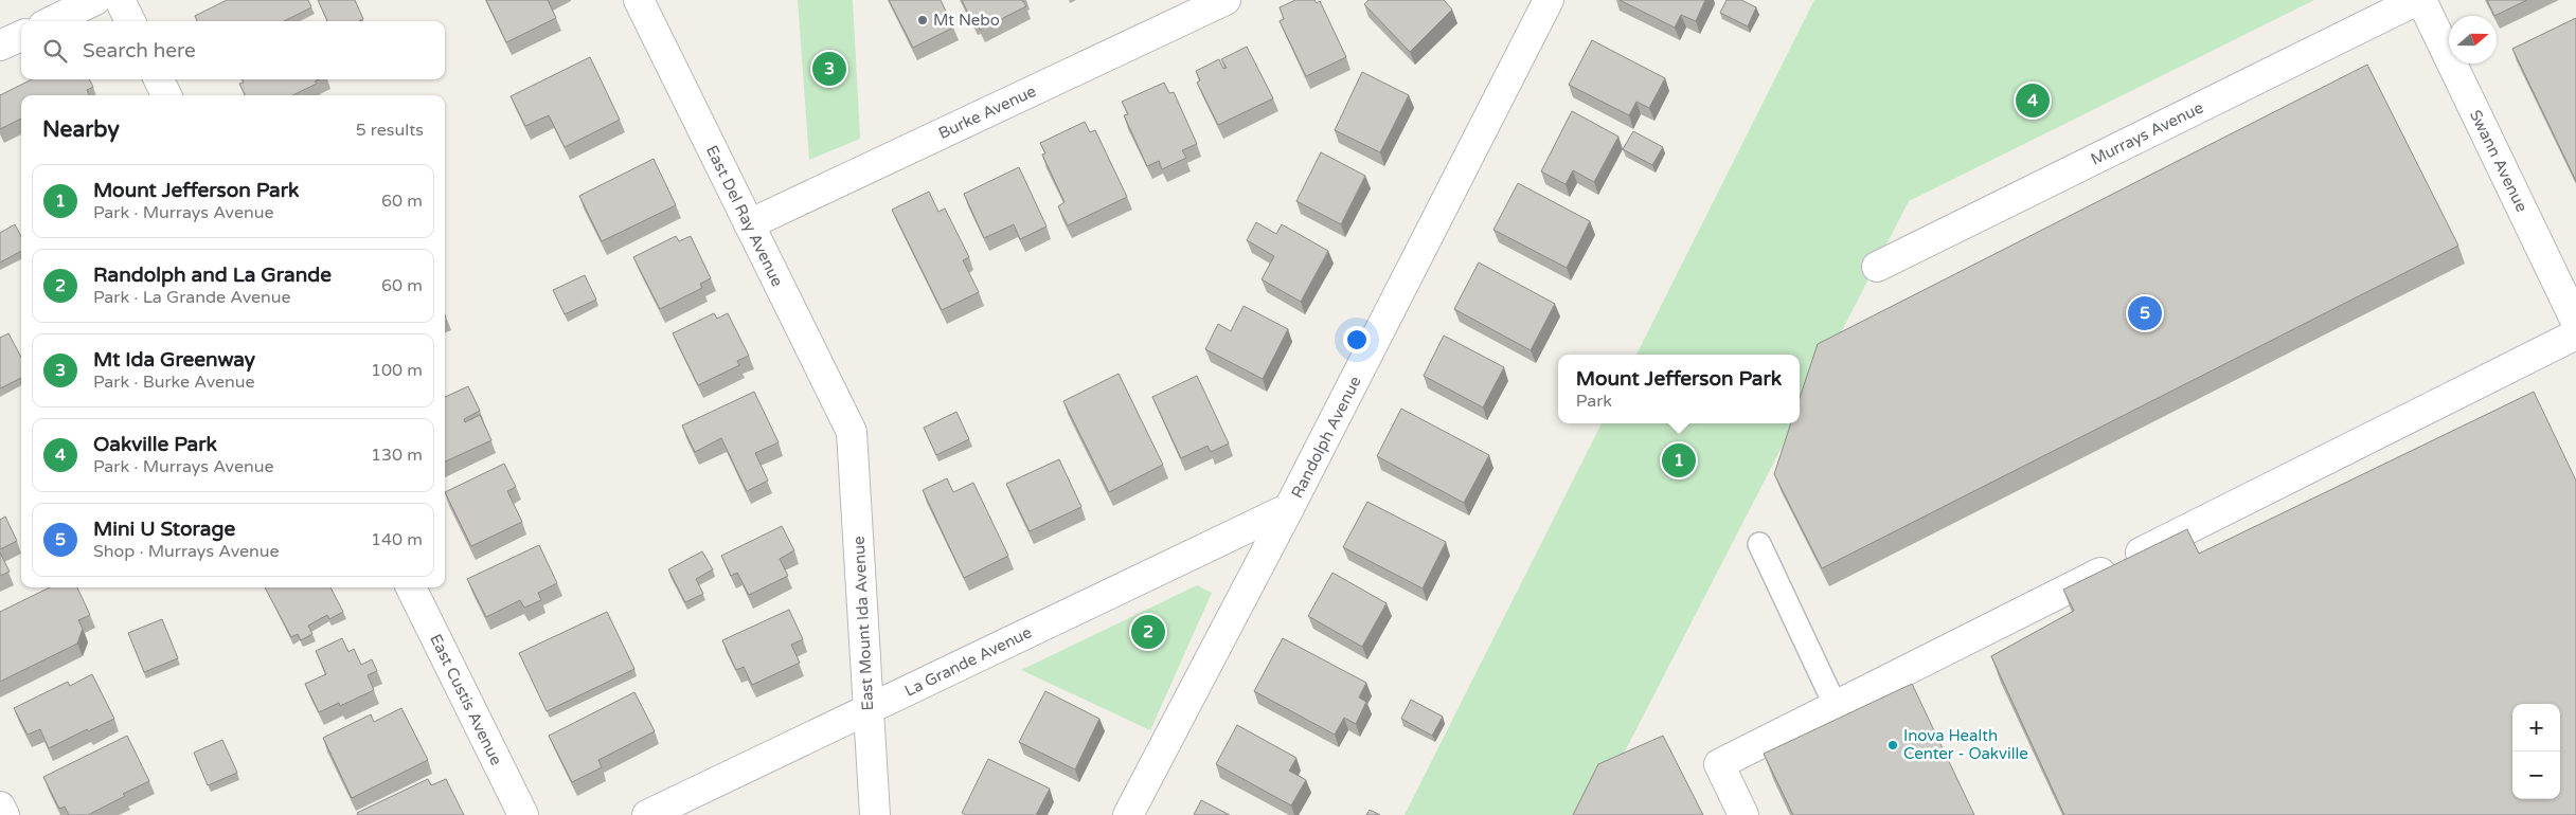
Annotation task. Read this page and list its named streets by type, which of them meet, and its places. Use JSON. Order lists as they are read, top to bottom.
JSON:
{
  "streets": {
    "street": [
      "Burke Avenue",
      "Murrays Avenue",
      "Swann Avenue",
      "East Del Ray Avenue",
      "Randolph Avenue",
      "East Mount Ida Avenue",
      "La Grande Avenue",
      "East Custis Avenue"
    ]
  },
  "crossings": [
    ["Burke Avenue", "East Del Ray Avenue"],
    ["East Del Ray Avenue", "East Mount Ida Avenue"],
    ["Randolph Avenue", "La Grande Avenue"],
    ["East Mount Ida Avenue", "La Grande Avenue"]
  ],
  "places": ["Mt Nebo", "Inova Health Center - Oakville"],
  "north": "right",
  "page": {
    "search": "Search here",
    "pins": [
      "3",
      "4",
      "5",
      "1",
      "2"
    ],
    "heading": ["Nearby", "5 results"],
    "list": [
      {
        "mark": "1",
        "name": "Mount Jefferson Park",
        "note": "Park · Murrays Avenue",
        "value": "60 m"
      },
      {
        "mark": "2",
        "name": "Randolph and La Grande",
        "note": "Park · La Grande Avenue",
        "value": "60 m"
      },
      {
        "mark": "3",
        "name": "Mt Ida Greenway",
        "note": "Park · Burke Avenue",
        "value": "100 m"
      },
      {
        "mark": "4",
        "name": "Oakville Park",
        "note": "Park · Murrays Avenue",
        "value": "130 m"
      },
      {
        "mark": "5",
        "name": "Mini U Storage",
        "note": "Shop · Murrays Avenue",
        "value": "140 m"
      }
    ],
    "popup": ["Mount Jefferson Park", "Park"],
    "map_buttons": ["+", "−"]
  }
}
